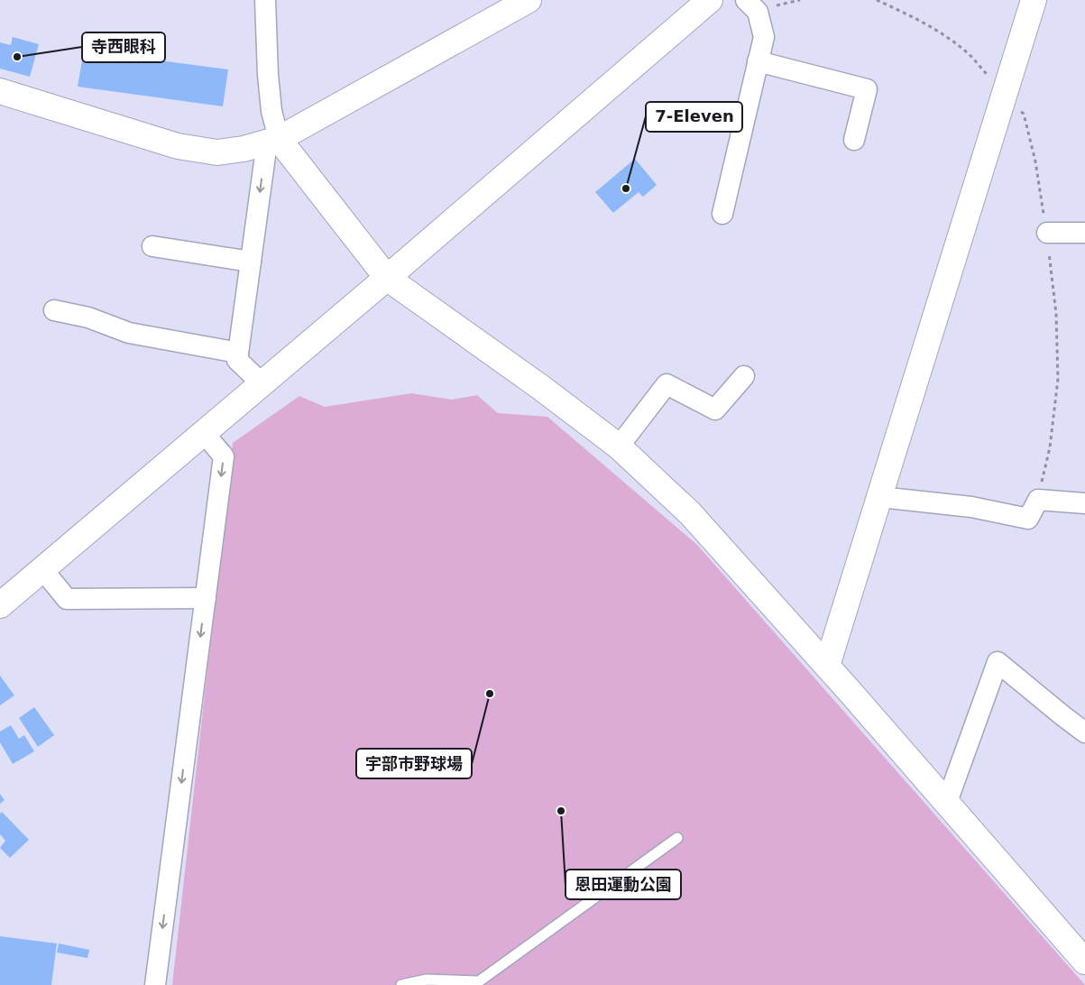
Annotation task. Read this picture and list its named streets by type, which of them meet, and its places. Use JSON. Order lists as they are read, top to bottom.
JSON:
{
  "places": [
    "寺西眼科",
    "7-Eleven",
    "宇部市野球場",
    "恩田運動公園"
  ]
}
